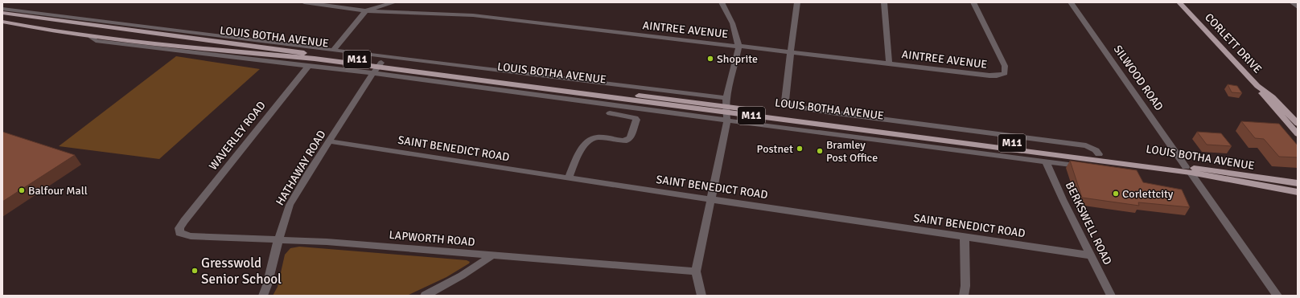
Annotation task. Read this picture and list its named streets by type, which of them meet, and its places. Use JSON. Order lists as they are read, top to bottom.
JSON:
{
  "streets": {
    "main road": ["LOUIS BOTHA AVENUE", "CORLETT DRIVE", "M11"],
    "street": [
      "AINTREE AVENUE",
      "SILWOOD ROAD",
      "WAVERLEY ROAD",
      "SAINT BENEDICT ROAD",
      "HATHAWAY ROAD",
      "BERKSWELL ROAD",
      "LAPWORTH ROAD"
    ]
  },
  "crossings": [
    ["AINTREE AVENUE", "LOUIS BOTHA AVENUE"],
    ["LOUIS BOTHA AVENUE", "SILWOOD ROAD"],
    ["LOUIS BOTHA AVENUE", "WAVERLEY ROAD"],
    ["LOUIS BOTHA AVENUE", "HATHAWAY ROAD"],
    ["LOUIS BOTHA AVENUE", "BERKSWELL ROAD"],
    ["WAVERLEY ROAD", "LAPWORTH ROAD"],
    ["SAINT BENEDICT ROAD", "HATHAWAY ROAD"],
    ["SAINT BENEDICT ROAD", "BERKSWELL ROAD"],
    ["HATHAWAY ROAD", "LAPWORTH ROAD"]
  ],
  "places": [
    "Shoprite",
    "Postnet",
    "Bramley Post Office",
    "Balfour Mall",
    "Corlettcity",
    "Gresswold Senior School"
  ]
}
